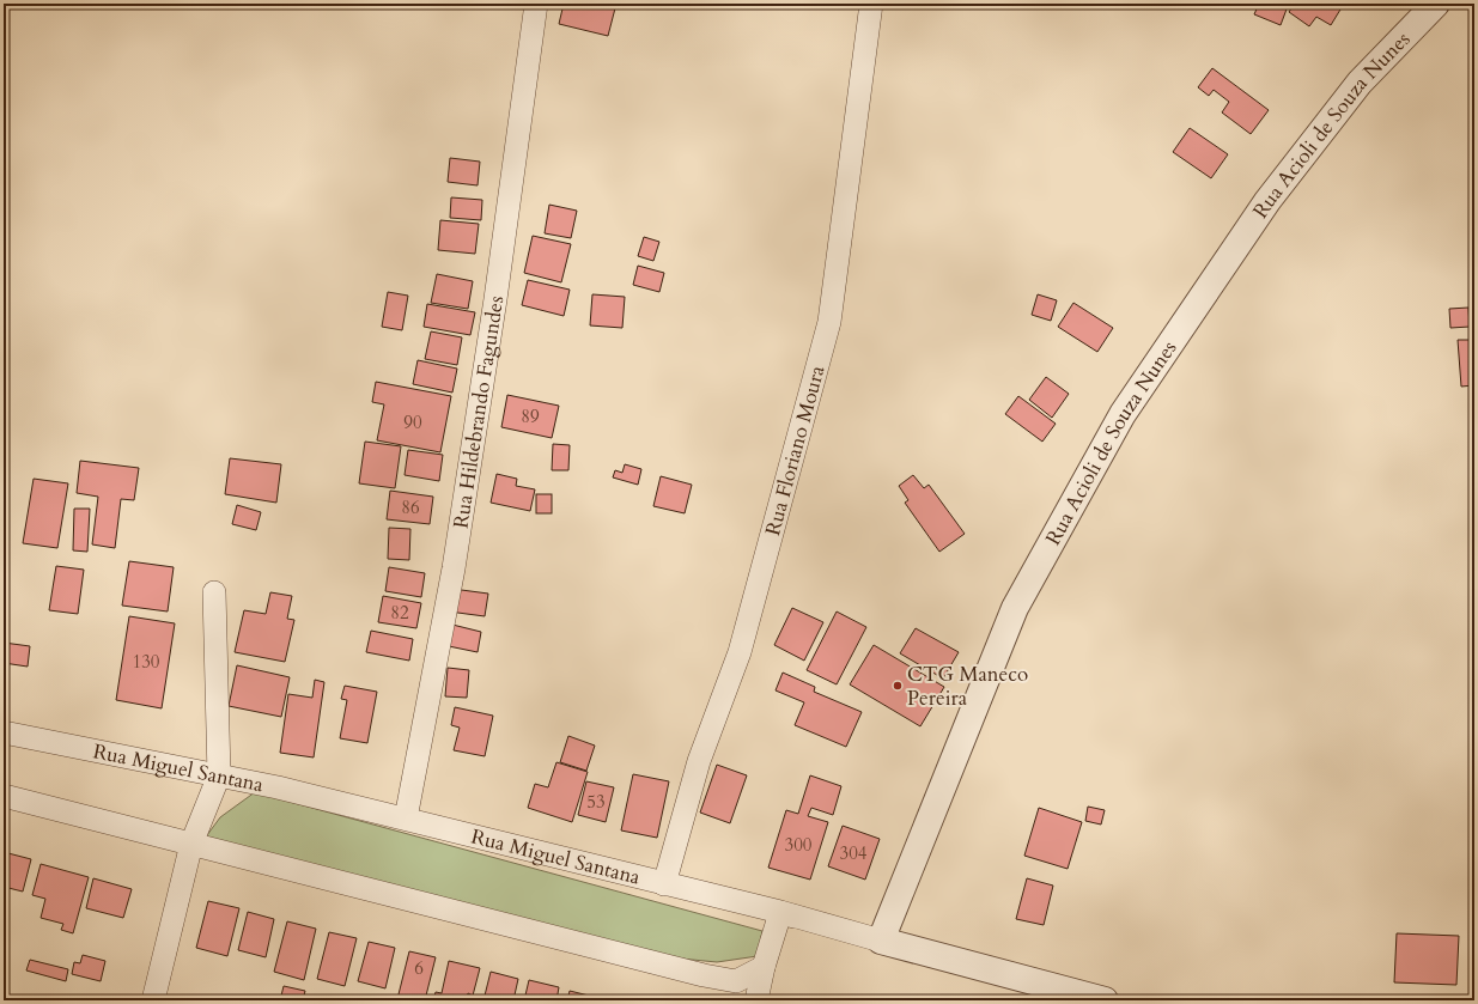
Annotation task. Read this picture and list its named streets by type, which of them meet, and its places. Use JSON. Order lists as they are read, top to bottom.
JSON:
{
  "streets": {
    "street": [
      "Rua Acioli de Souza Nunes",
      "Rua Hildebrando Fagundes",
      "Rua Floriano Moura",
      "Rua Miguel Santana"
    ]
  },
  "crossings": [
    ["Rua Acioli de Souza Nunes", "Rua Miguel Santana"],
    ["Rua Hildebrando Fagundes", "Rua Miguel Santana"],
    ["Rua Floriano Moura", "Rua Miguel Santana"]
  ],
  "places": ["CTG Maneco Pereira"],
  "house_numbers": [
    "89",
    "90",
    "86",
    "82",
    "130",
    "53",
    "300",
    "304",
    "6"
  ]
}
